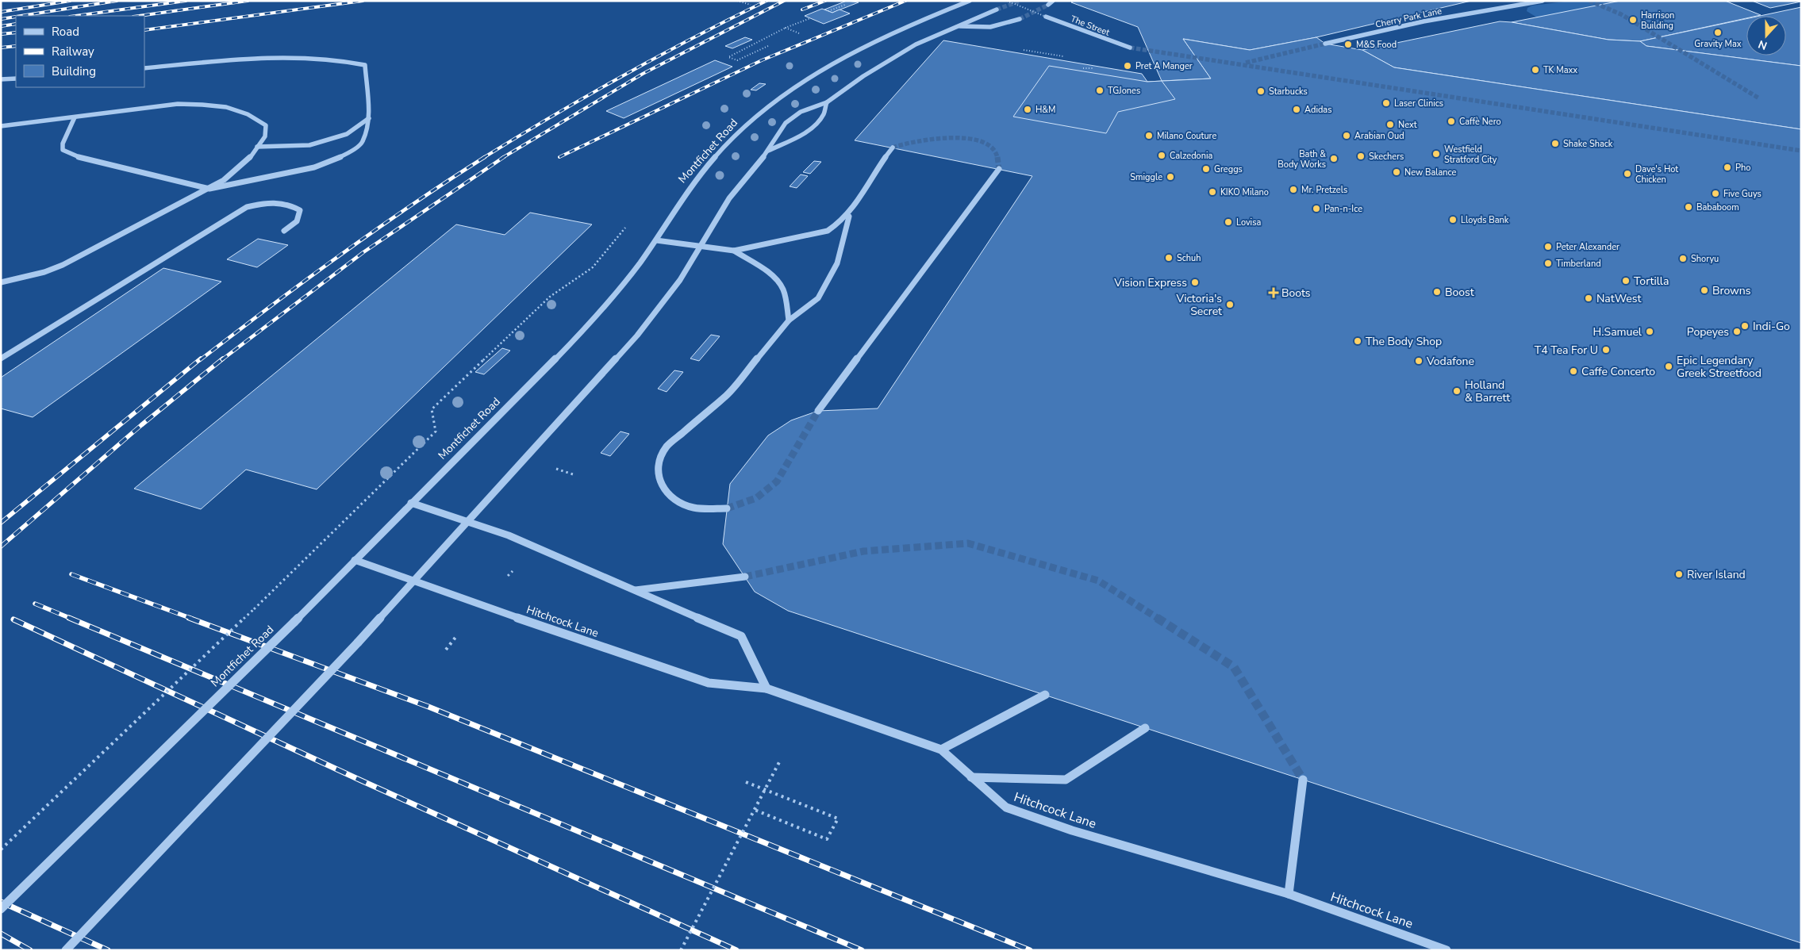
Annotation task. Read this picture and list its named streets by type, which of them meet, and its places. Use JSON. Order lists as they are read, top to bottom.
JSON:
{
  "streets": {
    "street": [
      "Cherry Park Lane",
      "The Street",
      "Montfichet Road",
      "Hitchcock Lane"
    ]
  },
  "crossings": [
    ["Montfichet Road", "Hitchcock Lane"]
  ],
  "places": {
    "other": [
      "Harrison Building",
      "Gravity Max",
      "M&S Food",
      "Pret A Manger",
      "TK Maxx",
      "TGJones",
      "Starbucks",
      "Laser Clinics",
      "H&M",
      "Adidas",
      "Caffè Nero",
      "Next",
      "Milano Couture",
      "Arabian Oud",
      "Shake Shack",
      "Westfield Stratford City",
      "Calzedonia",
      "Skechers",
      "Bath & Body Works",
      "Pho",
      "Greggs",
      "New Balance",
      "Dave's Hot Chicken",
      "Smiggle",
      "Mr. Pretzels",
      "KIKO Milano",
      "Five Guys",
      "Bababoom",
      "Pan-n-Ice",
      "Lloyds Bank",
      "Lovisa",
      "Peter Alexander",
      "Schuh",
      "Shoryu",
      "Timberland",
      "Tortilla",
      "Vision Express",
      "Browns",
      "Boost",
      "NatWest",
      "Victoria's Secret",
      "Indi-Go",
      "H.Samuel",
      "Popeyes",
      "The Body Shop",
      "T4 Tea For U",
      "Vodafone",
      "Epic Legendary Greek Streetfood",
      "Caffe Concerto",
      "Holland & Barrett",
      "River Island"
    ],
    "health": ["Boots"]
  },
  "legend": ["Road", "Railway", "Building"],
  "north": "bottom"
}
